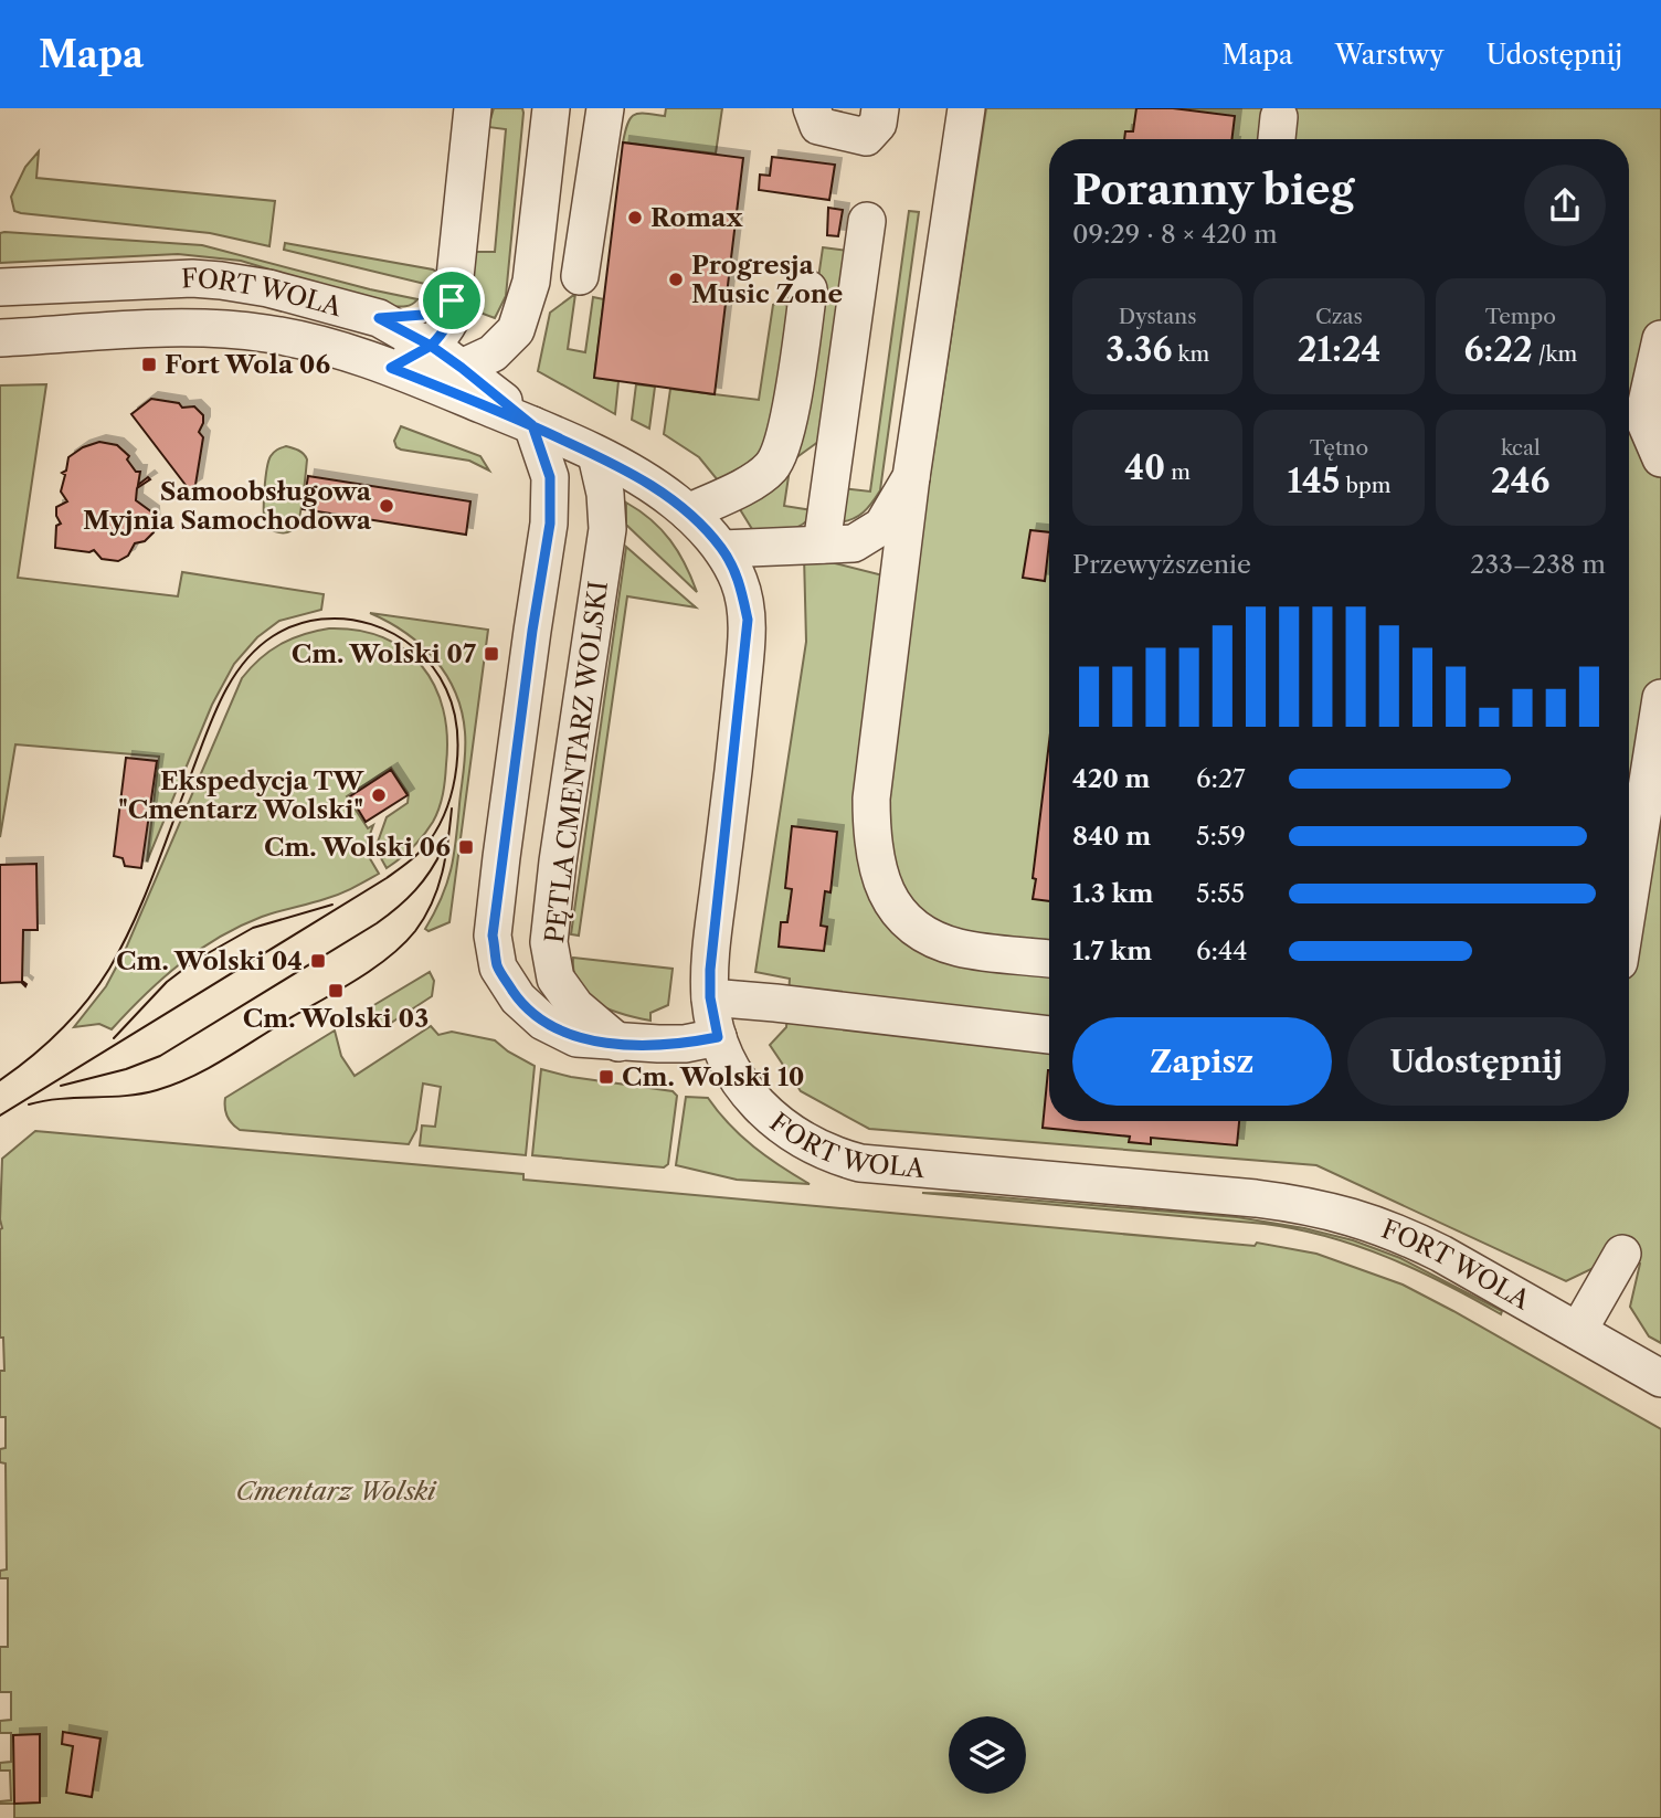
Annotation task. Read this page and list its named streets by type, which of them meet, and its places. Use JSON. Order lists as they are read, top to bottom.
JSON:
{
  "streets": {
    "street": ["FORT WOLA", "PĘTLA CMENTARZ WOLSKI"]
  },
  "crossings": [
    ["FORT WOLA", "PĘTLA CMENTARZ WOLSKI"]
  ],
  "parks": ["Cmentarz Wolski"],
  "places": {
    "other": [
      "Romax",
      "Progresja Music Zone",
      "Samoobsługowa Myjnia Samochodowa",
      "Ekspedycja TW \"Cmentarz Wolski\""
    ],
    "transit": [
      "Fort Wola 06",
      "Cm. Wolski 07",
      "Cm. Wolski 06",
      "Cm. Wolski 04",
      "Cm. Wolski 03",
      "Cm. Wolski 10"
    ]
  },
  "page": {
    "header": "Mapa",
    "nav": ["Mapa", "Warstwy", "Udostępnij"],
    "heading": ["Poranny bieg", "09:29 · 8 × 420 m"],
    "stats": [
      ["Dystans", "3.36 km"],
      ["Czas", "21:24"],
      ["Tempo", "6:22 /km"],
      ["40 m"],
      ["Tętno", "145 bpm"],
      ["kcal", "246"]
    ],
    "chart": ["Przewyższenie", "233–238 m"],
    "list": [
      {
        "name": "420 m",
        "note": "6:27"
      },
      {
        "name": "840 m",
        "note": "5:59"
      },
      {
        "name": "1.3 km",
        "note": "5:55"
      },
      {
        "name": "1.7 km",
        "note": "6:44"
      }
    ],
    "buttons": ["Zapisz", "Udostępnij"]
  }
}
